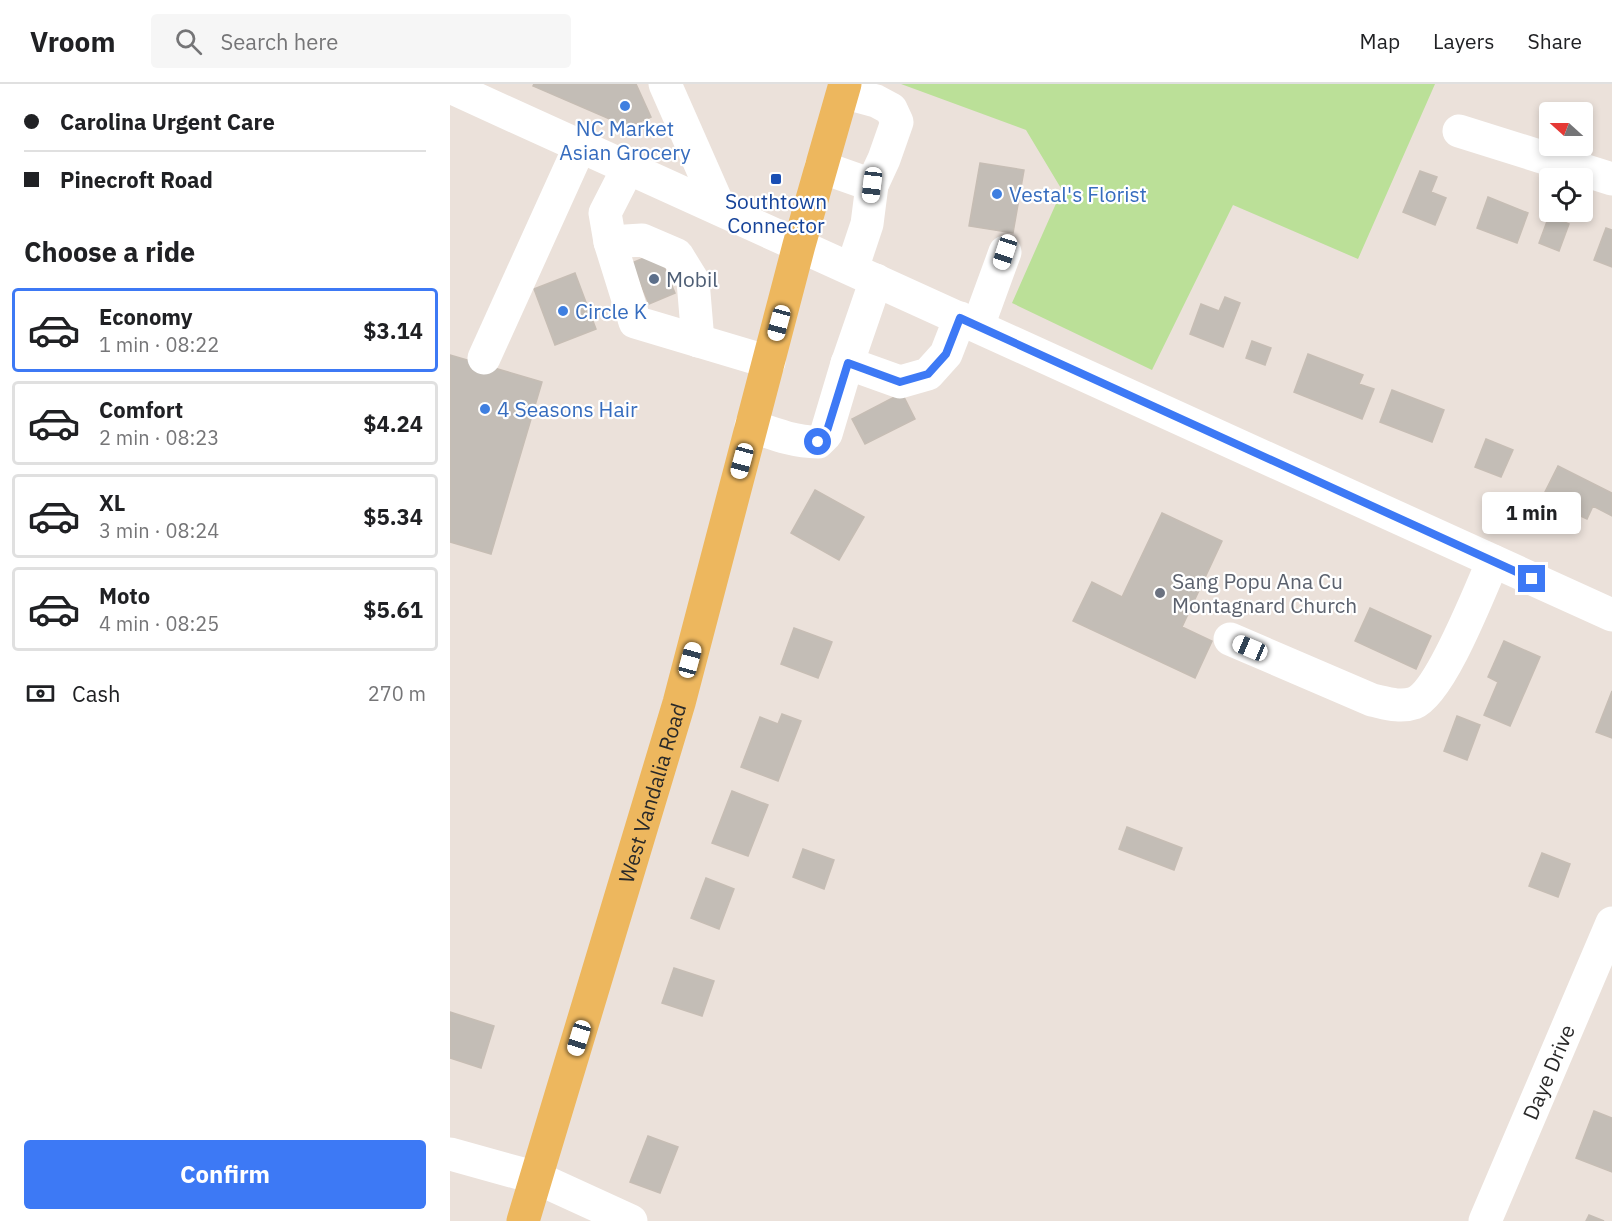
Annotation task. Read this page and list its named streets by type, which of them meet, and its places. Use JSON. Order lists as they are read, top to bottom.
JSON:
{
  "streets": {
    "main road": ["West Vandalia Road"],
    "street": ["Daye Drive"]
  },
  "places": {
    "other": [
      "NC Market Asian Grocery",
      "Vestal's Florist",
      "Mobil",
      "Circle K",
      "4 Seasons Hair",
      "Sang Popu Ana Cu Montagnard Church"
    ],
    "transit": ["Southtown Connector"]
  },
  "north": "left",
  "page": {
    "header": "Vroom",
    "search": "Search here",
    "nav": ["Map", "Layers", "Share"],
    "banner": ["Carolina Urgent Care", "Pinecroft Road"],
    "heading": "Choose a ride",
    "list": [
      {
        "name": "Economy",
        "note": "1 min · 08:22",
        "value": "$3.14"
      },
      {
        "name": "Comfort",
        "note": "2 min · 08:23",
        "value": "$4.24"
      },
      {
        "name": "XL",
        "note": "3 min · 08:24",
        "value": "$5.34"
      },
      {
        "name": "Moto",
        "note": "4 min · 08:25",
        "value": "$5.61"
      }
    ],
    "bubble": "1 min",
    "pay": ["Cash", "270 m"],
    "buttons": "Confirm"
  }
}
